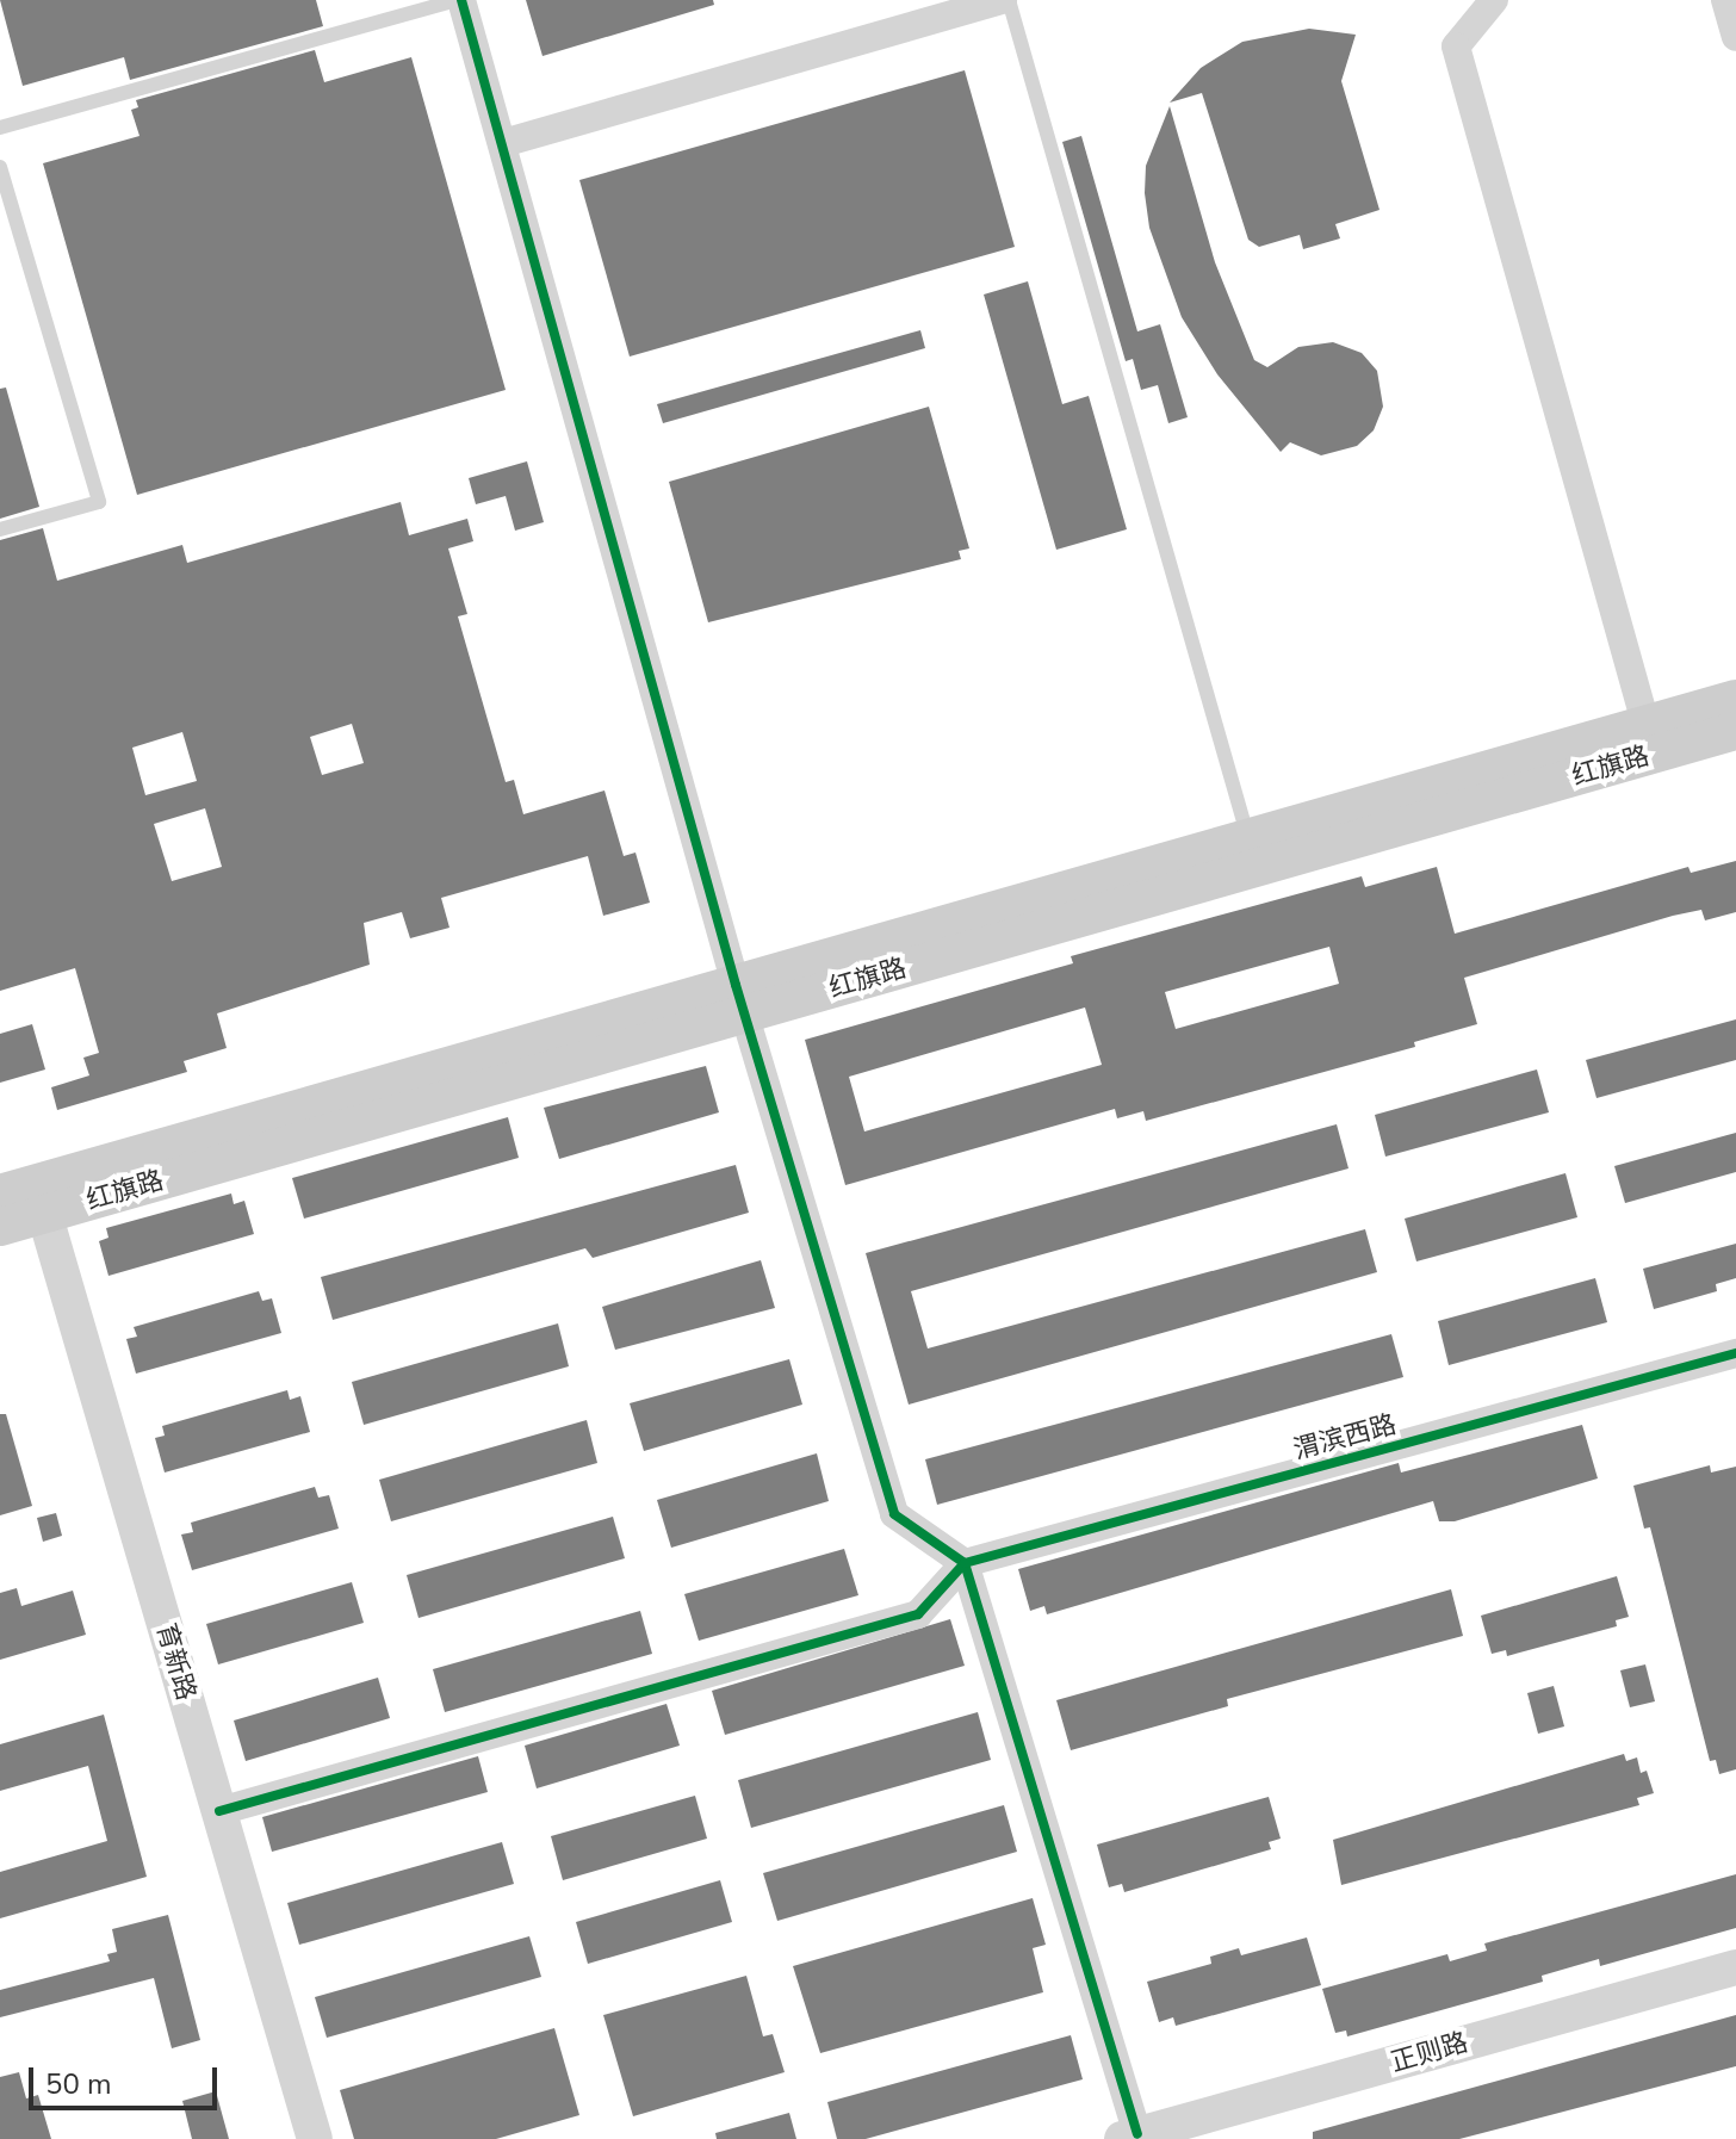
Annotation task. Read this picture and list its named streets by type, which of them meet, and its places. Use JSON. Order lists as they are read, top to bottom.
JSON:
{
  "streets": {
    "main road": ["红旗路"],
    "street": ["渭滨西路", "育新路", "正则路"]
  },
  "crossings": [
    ["红旗路", "育新路"]
  ],
  "scale_bar": "50 m"
}
